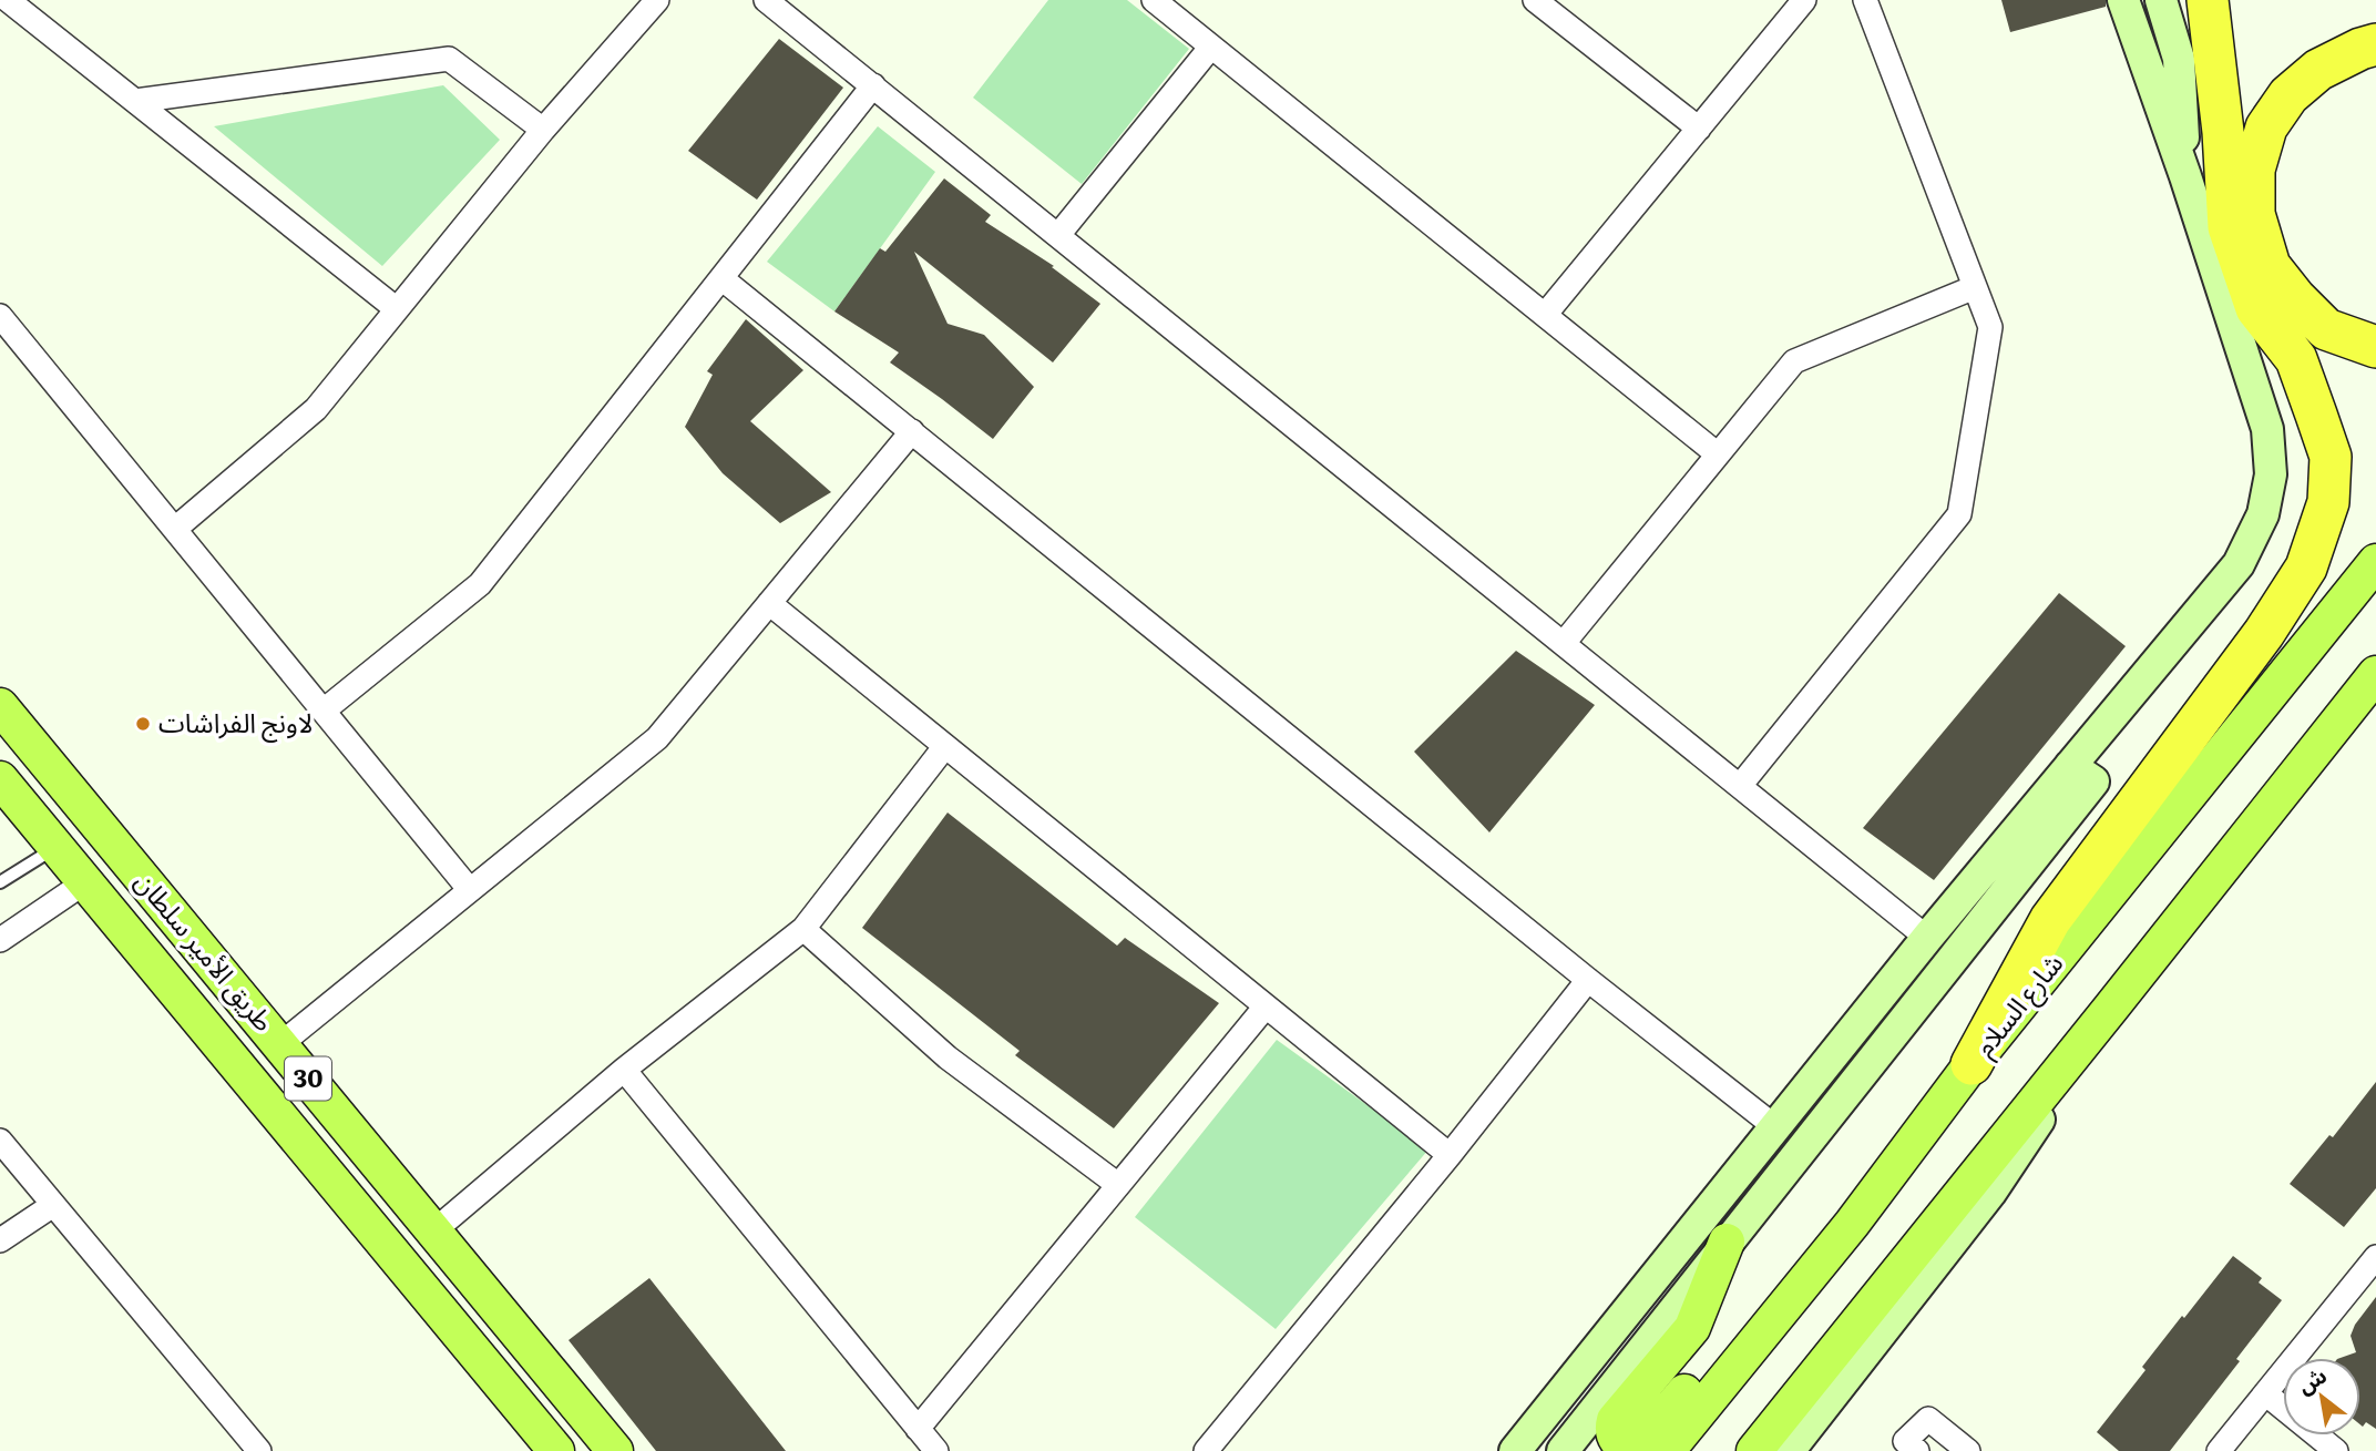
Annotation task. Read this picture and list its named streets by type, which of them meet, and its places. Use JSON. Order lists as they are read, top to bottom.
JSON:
{
  "streets": {
    "main road": ["طريق الأمير سلطان", "شارع السلام", "30"]
  },
  "places": ["لاونج الفراشات"],
  "north": "top left"
}
